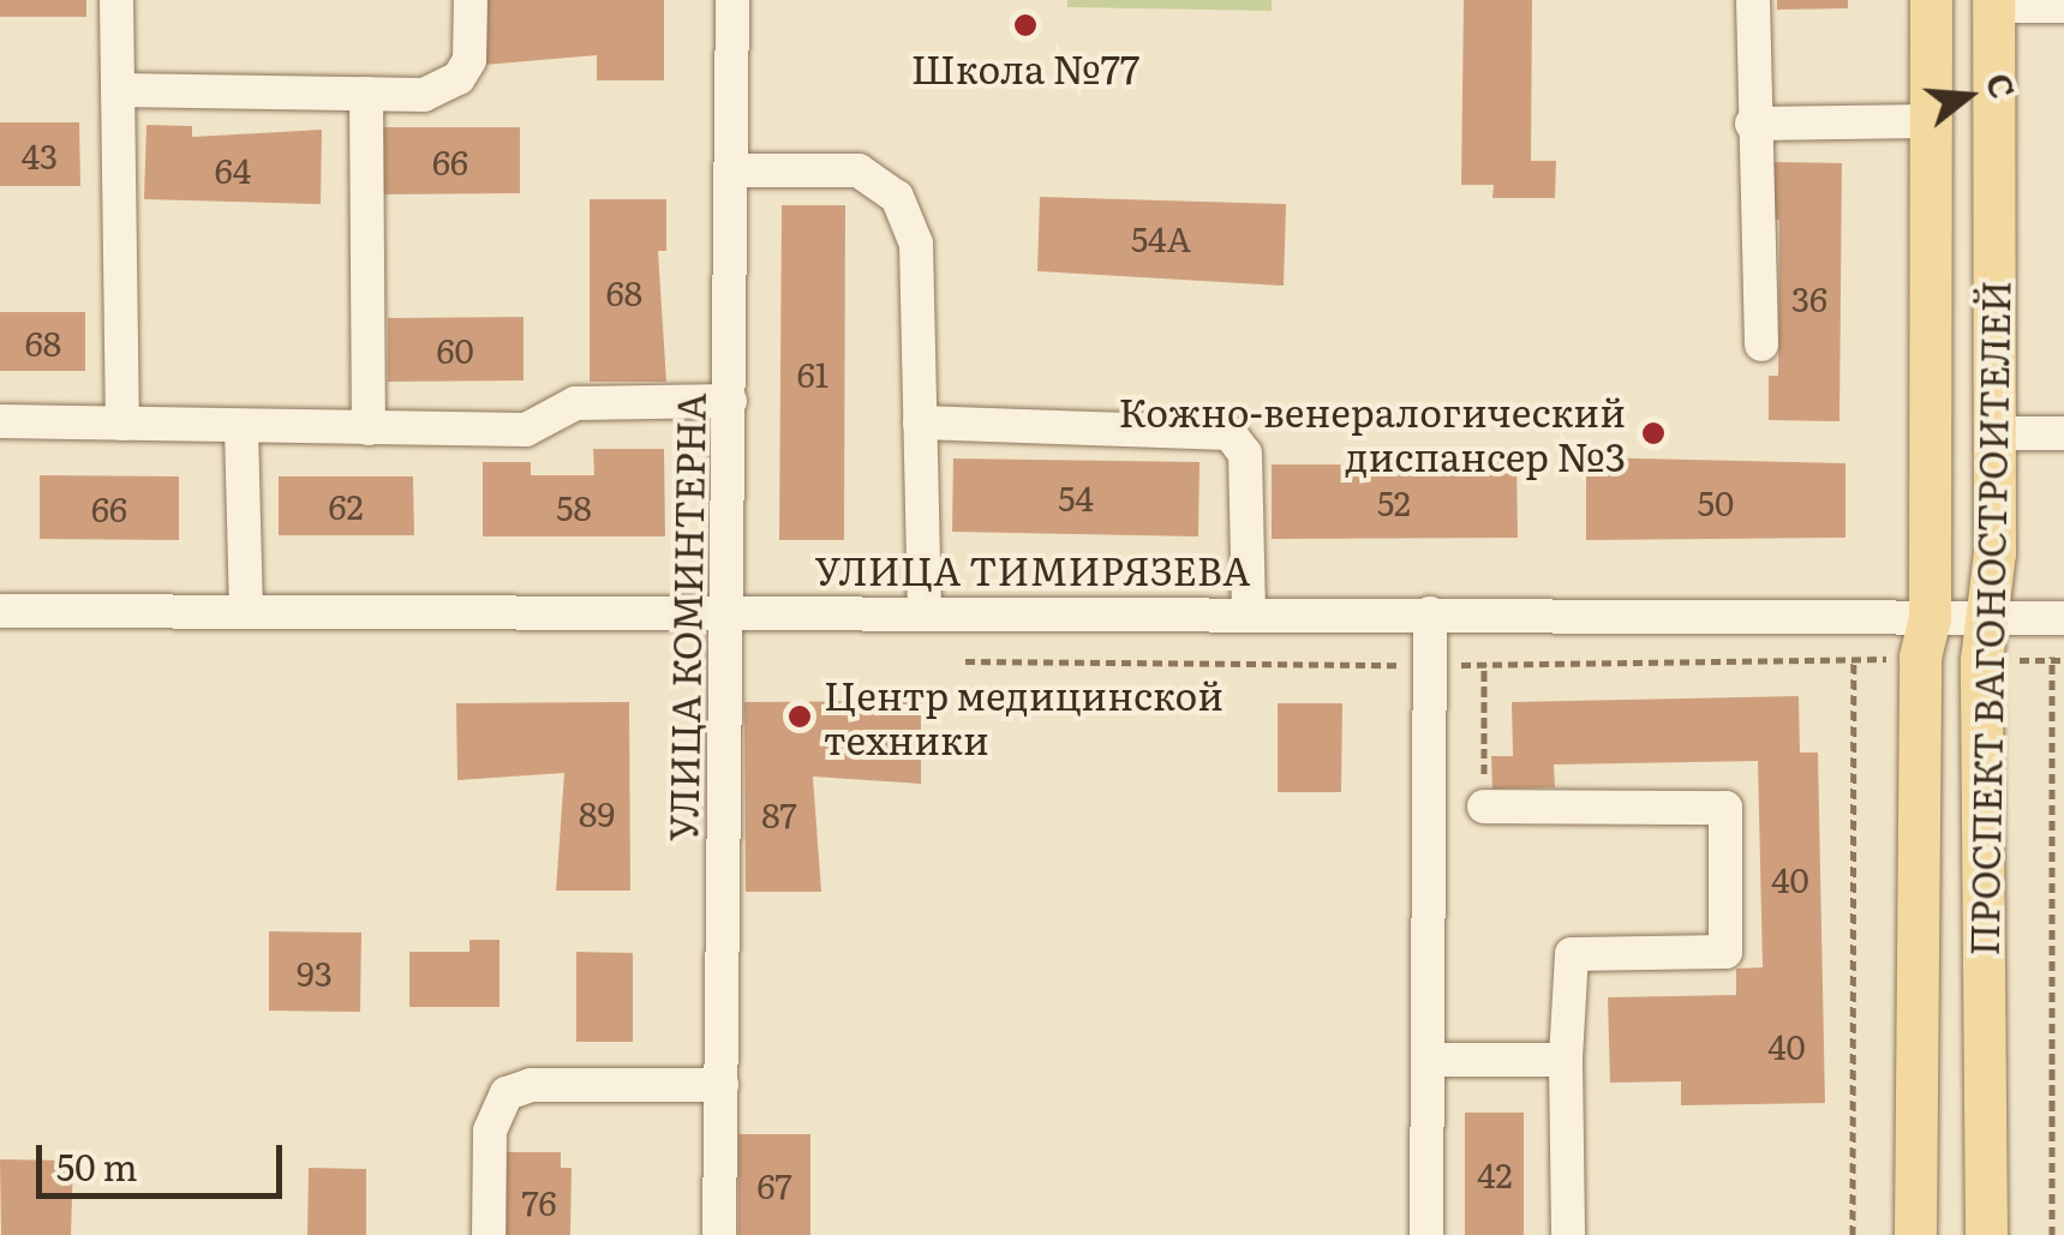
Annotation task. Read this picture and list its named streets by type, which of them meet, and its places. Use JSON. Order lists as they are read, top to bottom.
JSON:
{
  "streets": {
    "main road": ["ПРОСПЕКТ ВАГОНОСТРОИТЕЛЕЙ"],
    "street": ["УЛИЦА ТИМИРЯЗЕВА", "УЛИЦА КОМИНТЕРНА"]
  },
  "crossings": [
    ["УЛИЦА ТИМИРЯЗЕВА", "УЛИЦА КОМИНТЕРНА"],
    ["УЛИЦА ТИМИРЯЗЕВА", "ПРОСПЕКТ ВАГОНОСТРОИТЕЛЕЙ"]
  ],
  "places": ["Школа №77", "Кожно-венералогический диспансер №3", "Центр медицинской техники"],
  "house_numbers": [
    "43",
    "66",
    "64",
    "54А",
    "68",
    "36",
    "68",
    "60",
    "61",
    "54",
    "52",
    "50",
    "62",
    "58",
    "66",
    "89",
    "87",
    "40",
    "93",
    "40",
    "42",
    "67",
    "76"
  ],
  "scale_bar": "50 m",
  "north": "right"
}
